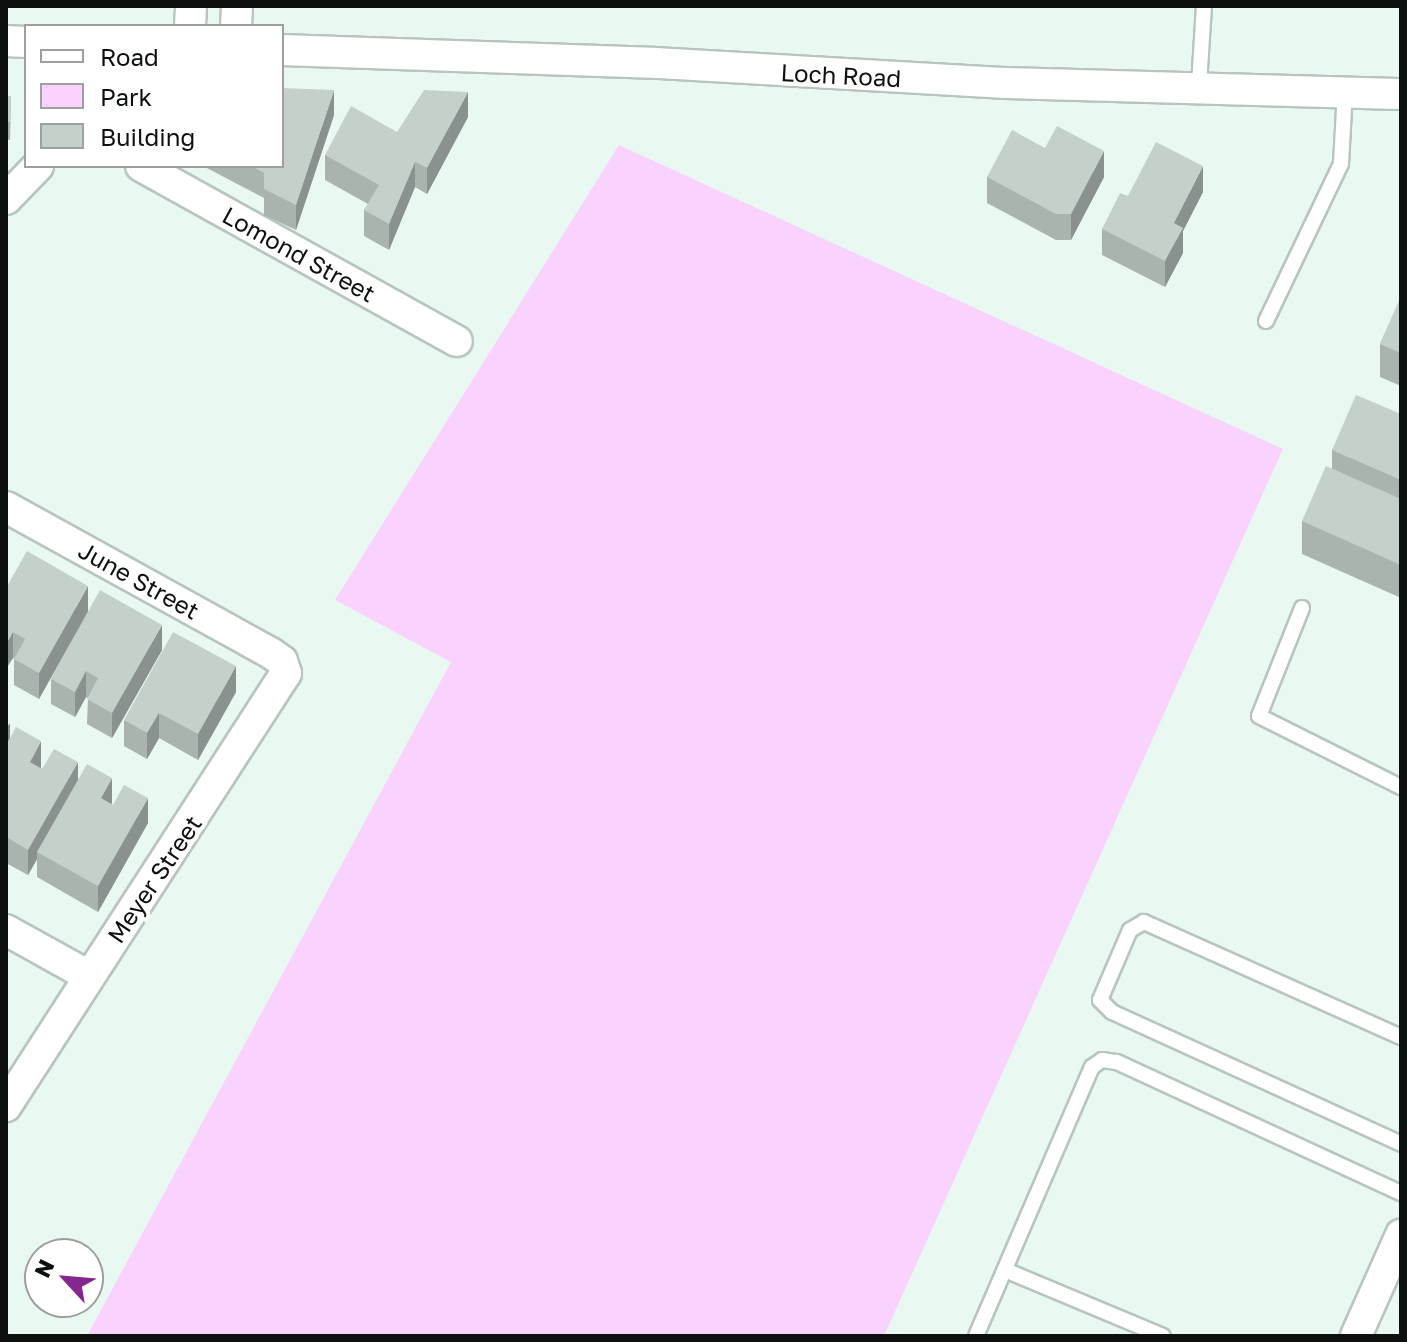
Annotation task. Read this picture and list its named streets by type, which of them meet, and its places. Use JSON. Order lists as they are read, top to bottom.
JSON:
{
  "streets": {
    "street": [
      "Loch Road",
      "Lomond Street",
      "June Street",
      "Meyer Street"
    ]
  },
  "crossings": [
    ["June Street", "Meyer Street"]
  ],
  "legend": ["Road", "Park", "Building"],
  "north": "top left"
}
